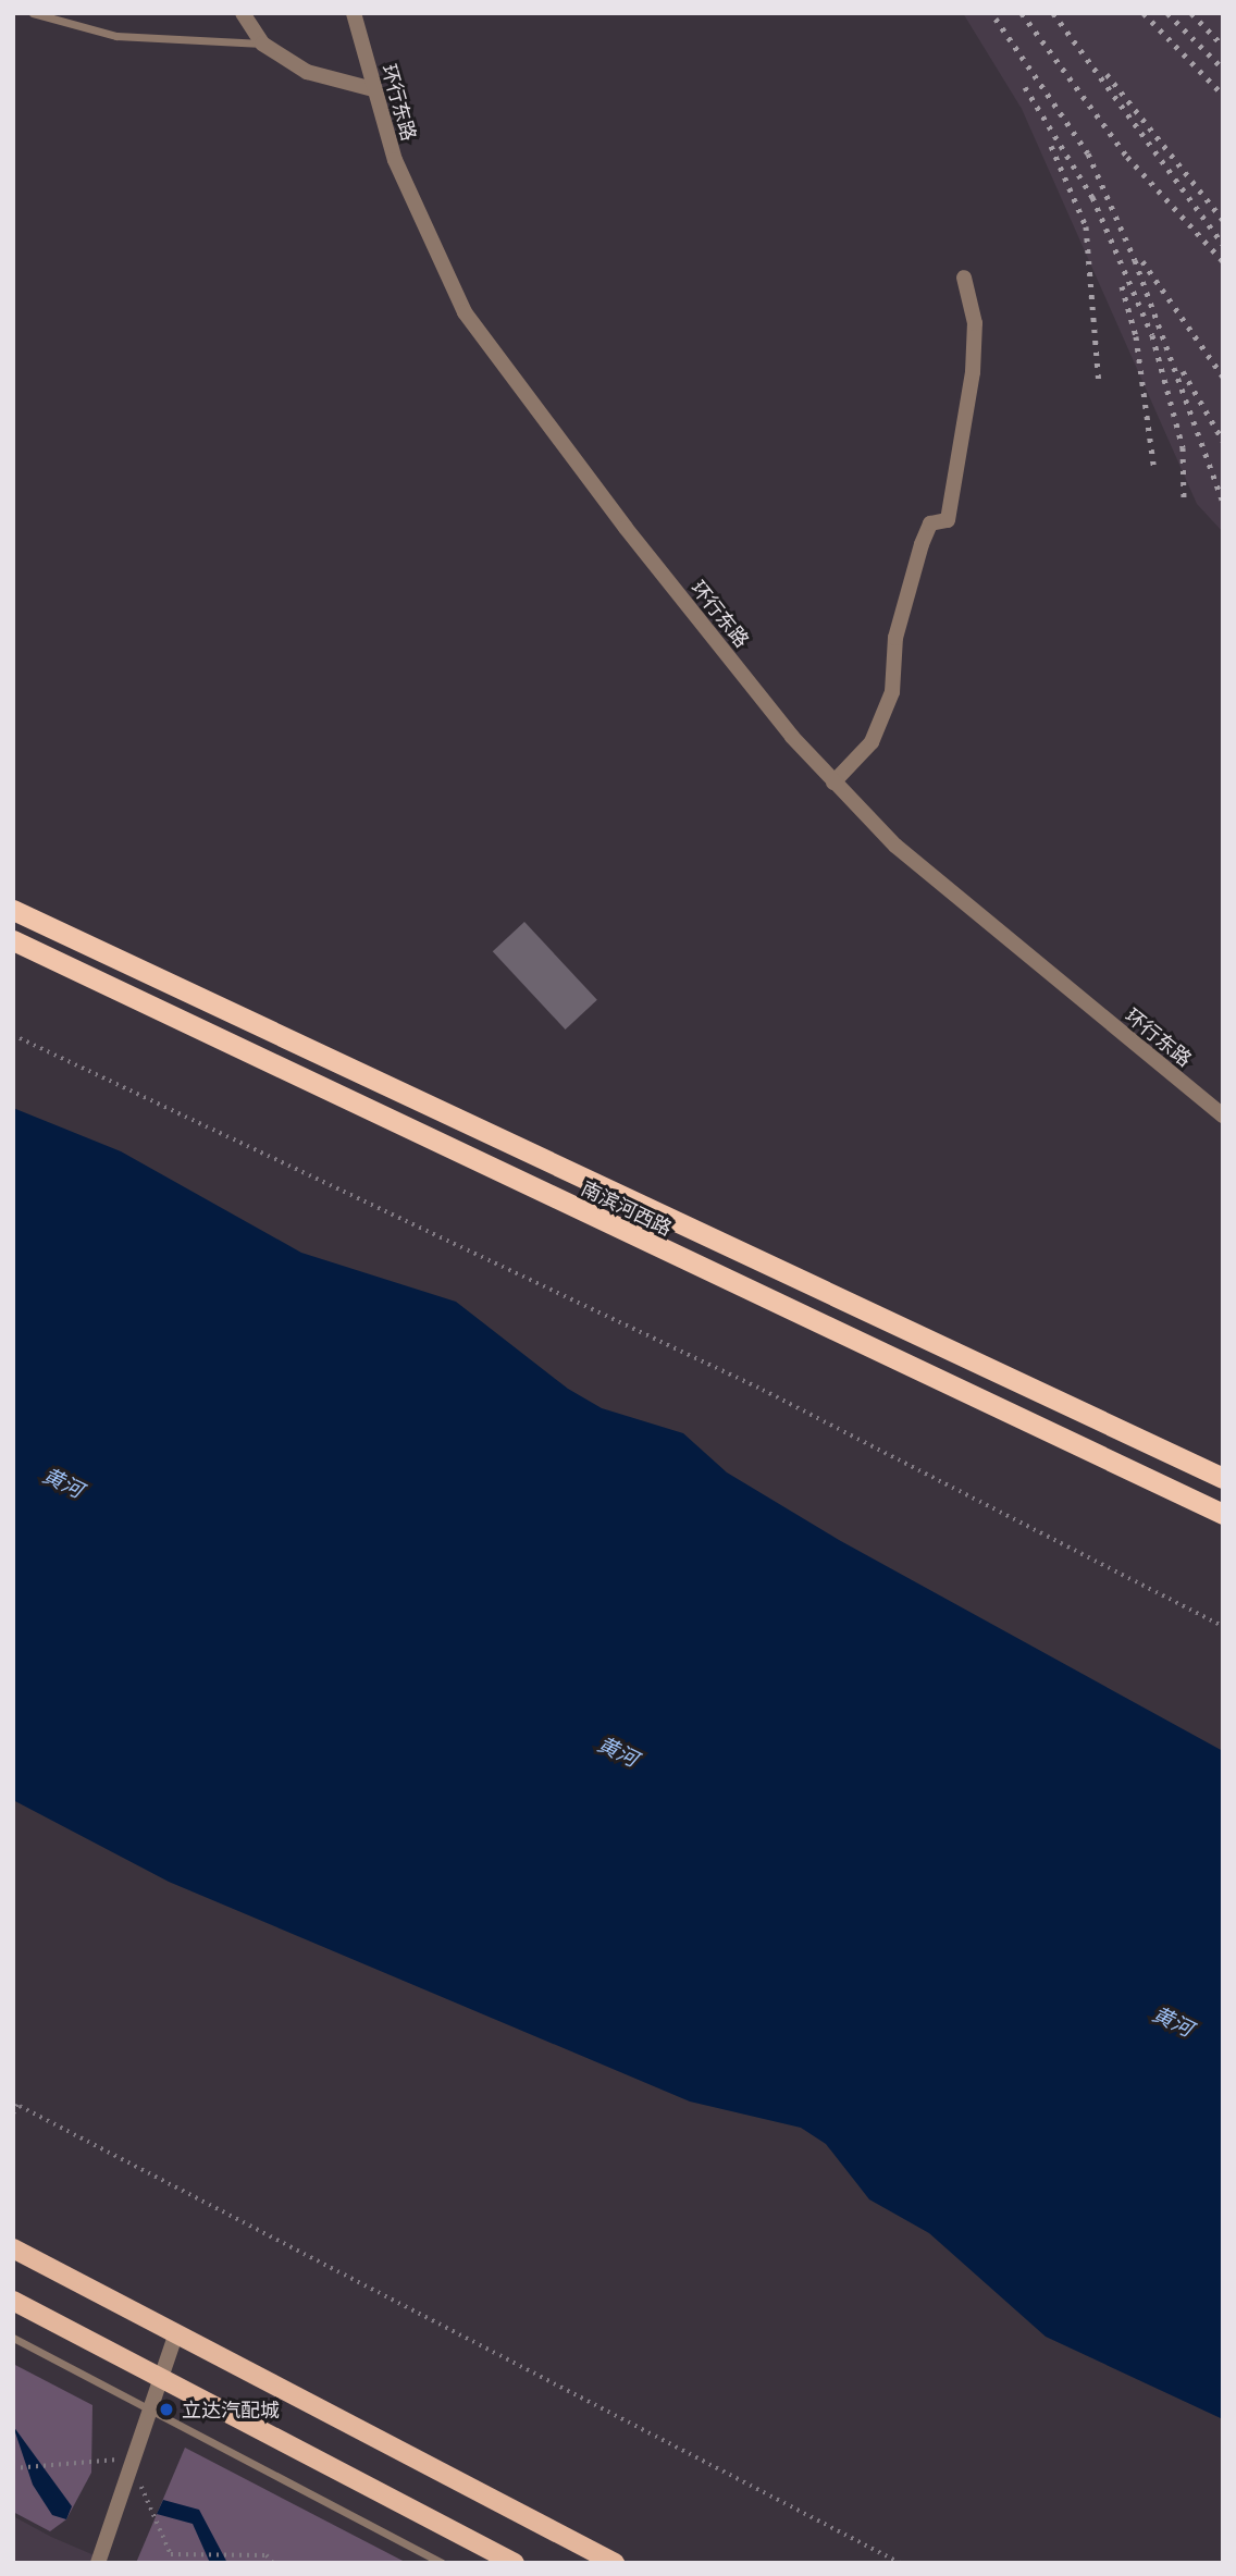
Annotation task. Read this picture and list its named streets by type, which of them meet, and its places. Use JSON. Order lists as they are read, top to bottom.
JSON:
{
  "streets": {
    "highway": ["南滨河西路"],
    "street": ["环行东路"]
  },
  "water": ["黄河"],
  "places": ["立达汽配城"]
}
